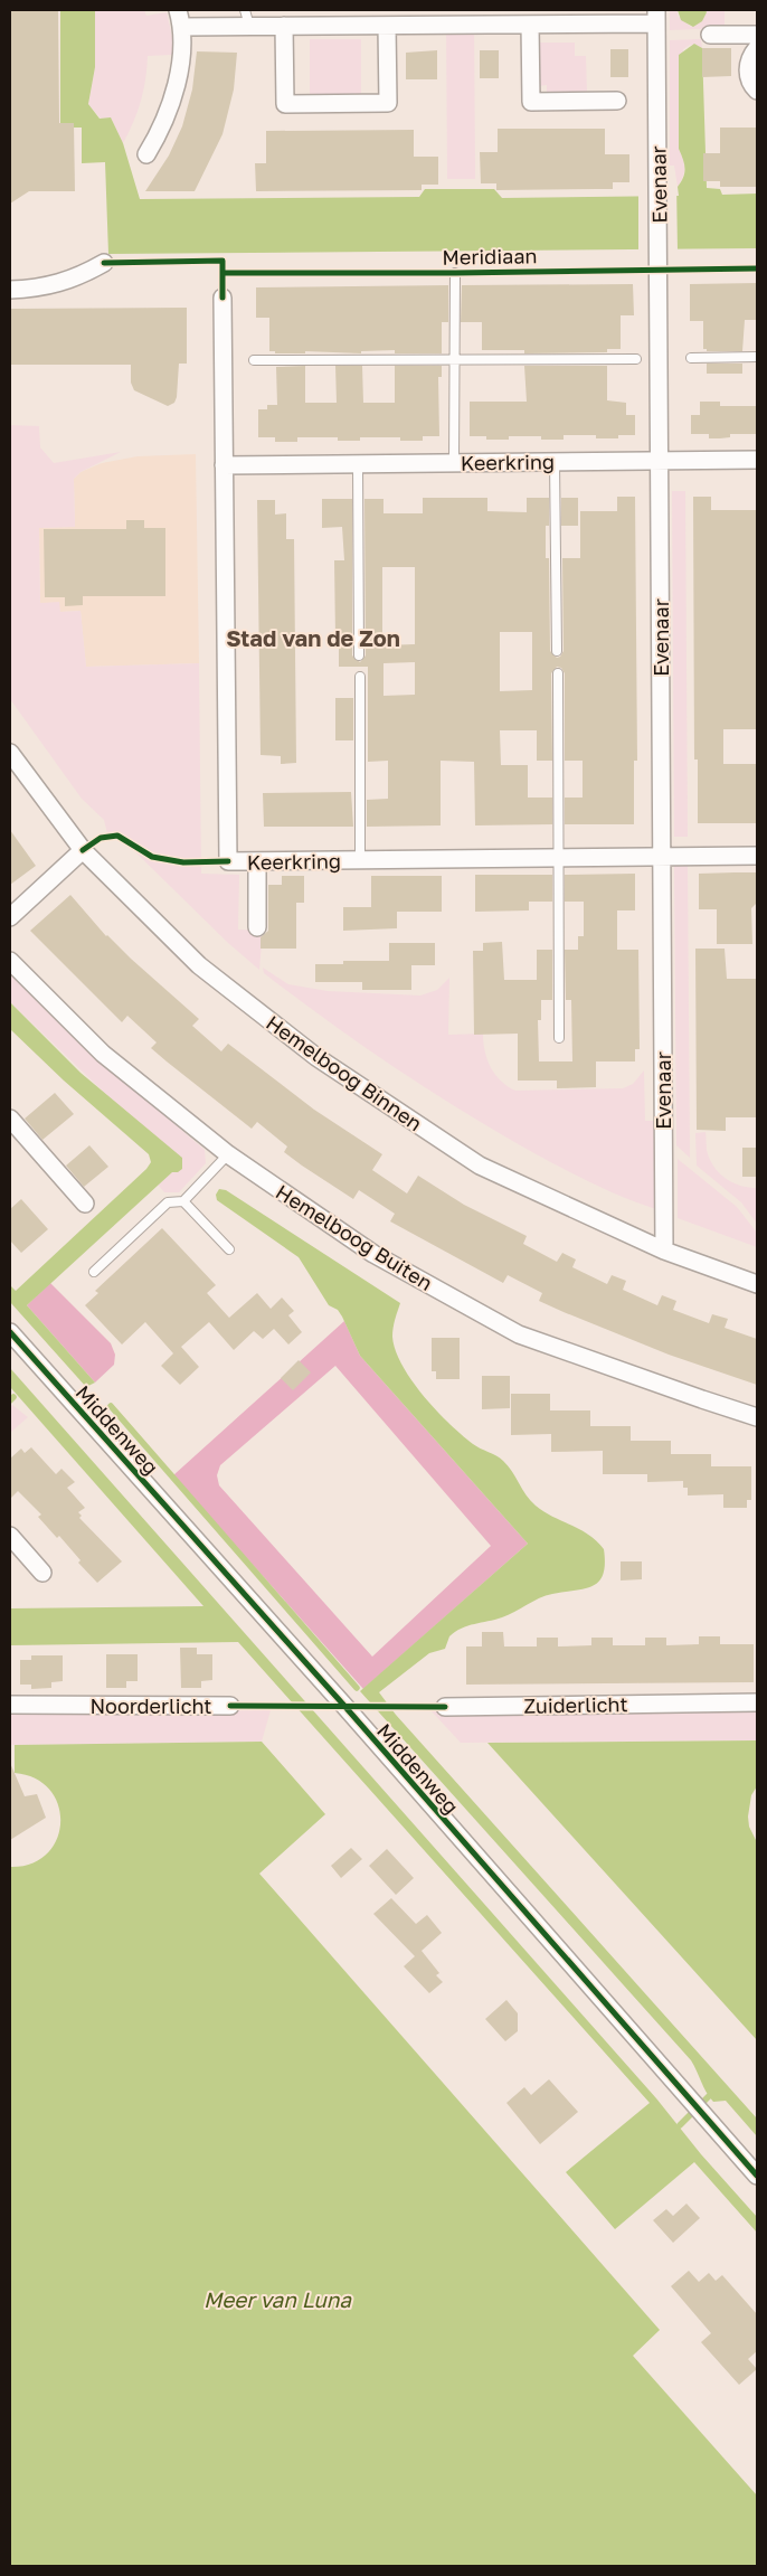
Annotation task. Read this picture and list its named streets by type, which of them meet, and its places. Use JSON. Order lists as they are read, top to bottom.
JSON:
{
  "streets": {
    "street": [
      "Evenaar",
      "Keerkring",
      "Hemelboog Binnen",
      "Hemelboog Buiten",
      "Middenweg",
      "Zuiderlicht",
      "Noorderlicht"
    ],
    "cycle path": ["Meridiaan"]
  },
  "crossings": [
    ["Evenaar", "Keerkring"],
    ["Evenaar", "Hemelboog Binnen"]
  ],
  "districts": ["Stad van de Zon"],
  "water": ["Meer van Luna"]
}
